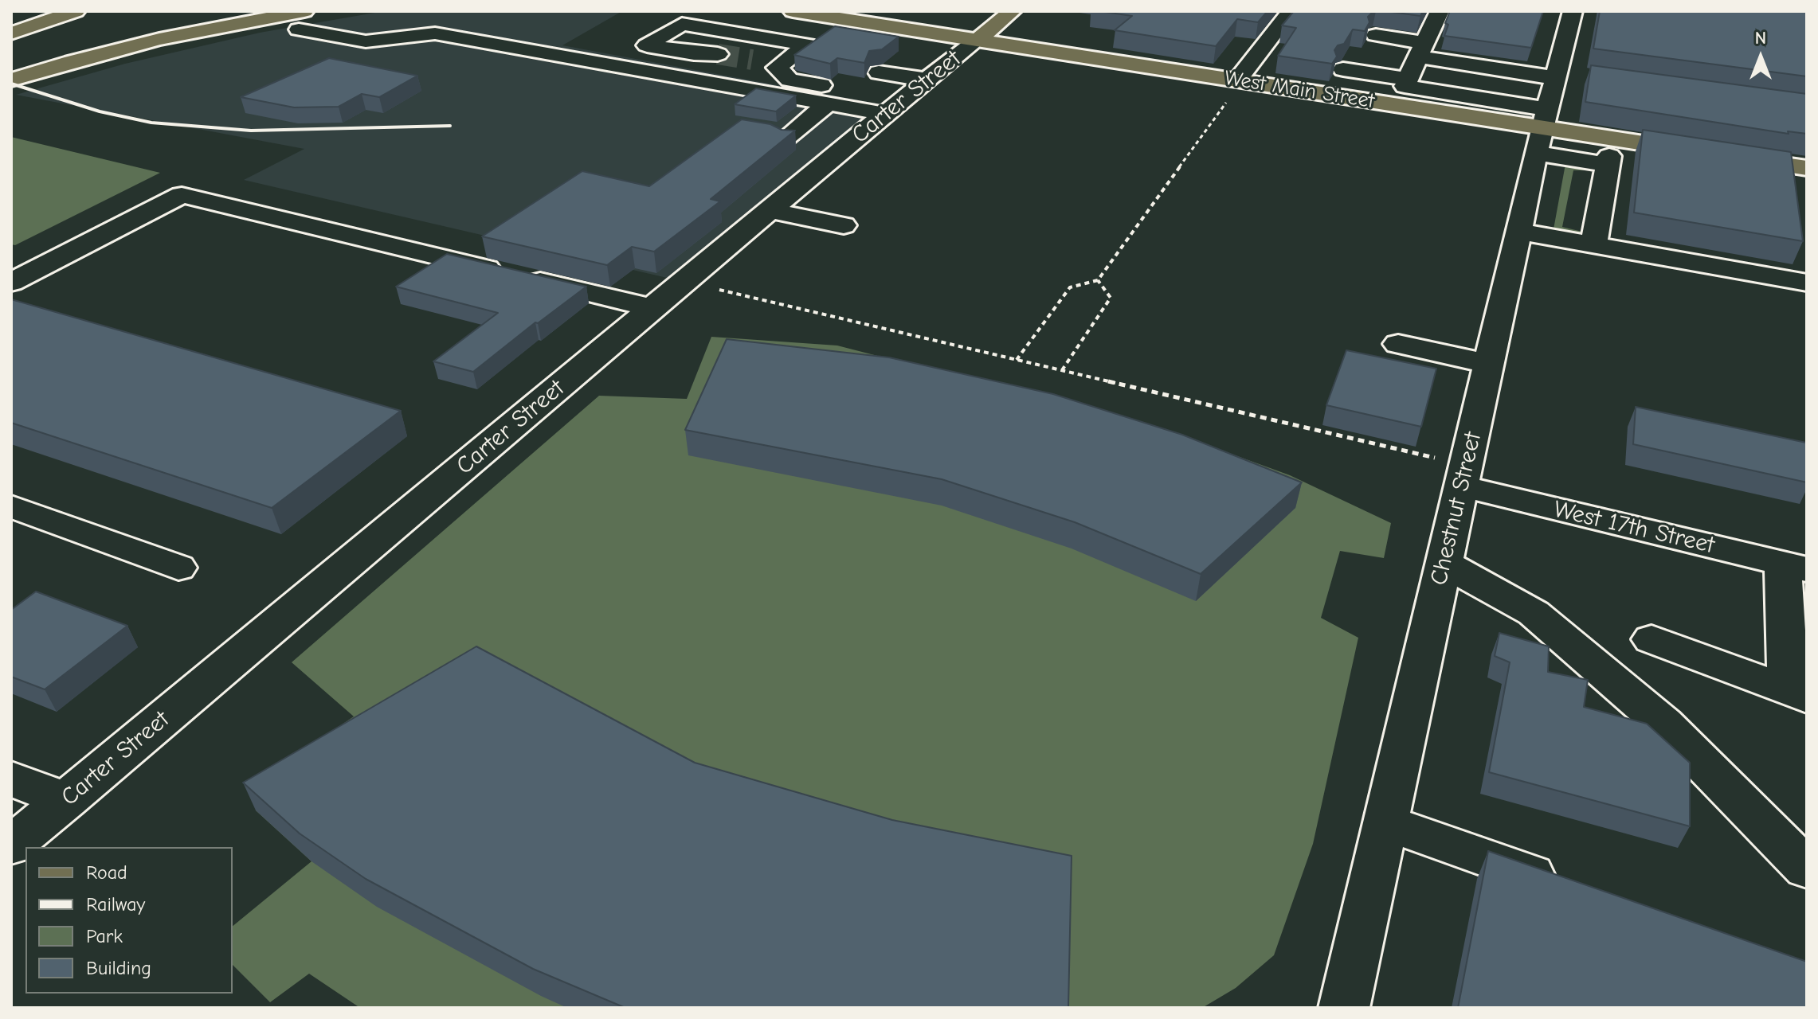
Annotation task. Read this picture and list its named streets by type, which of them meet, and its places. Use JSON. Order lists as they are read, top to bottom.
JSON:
{
  "streets": {
    "main road": ["West Main Street", "Carter Street"],
    "street": ["Chestnut Street", "West 17th Street"]
  },
  "crossings": [
    ["West Main Street", "Carter Street"],
    ["Chestnut Street", "West 17th Street"]
  ],
  "legend": [
    "Road",
    "Railway",
    "Park",
    "Building"
  ],
  "north": "top"
}
